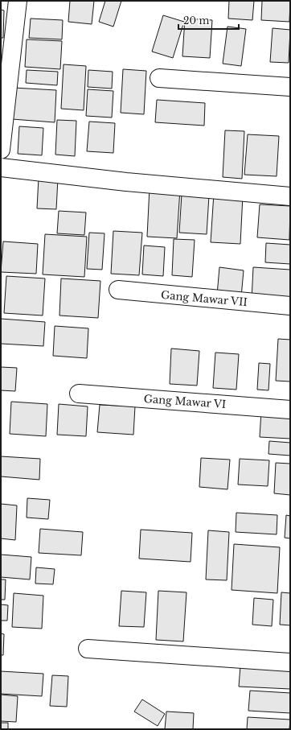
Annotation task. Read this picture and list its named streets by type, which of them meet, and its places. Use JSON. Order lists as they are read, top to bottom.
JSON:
{
  "streets": {
    "street": ["Gang Mawar VII", "Gang Mawar VI"]
  },
  "scale_bar": "20 m"
}
